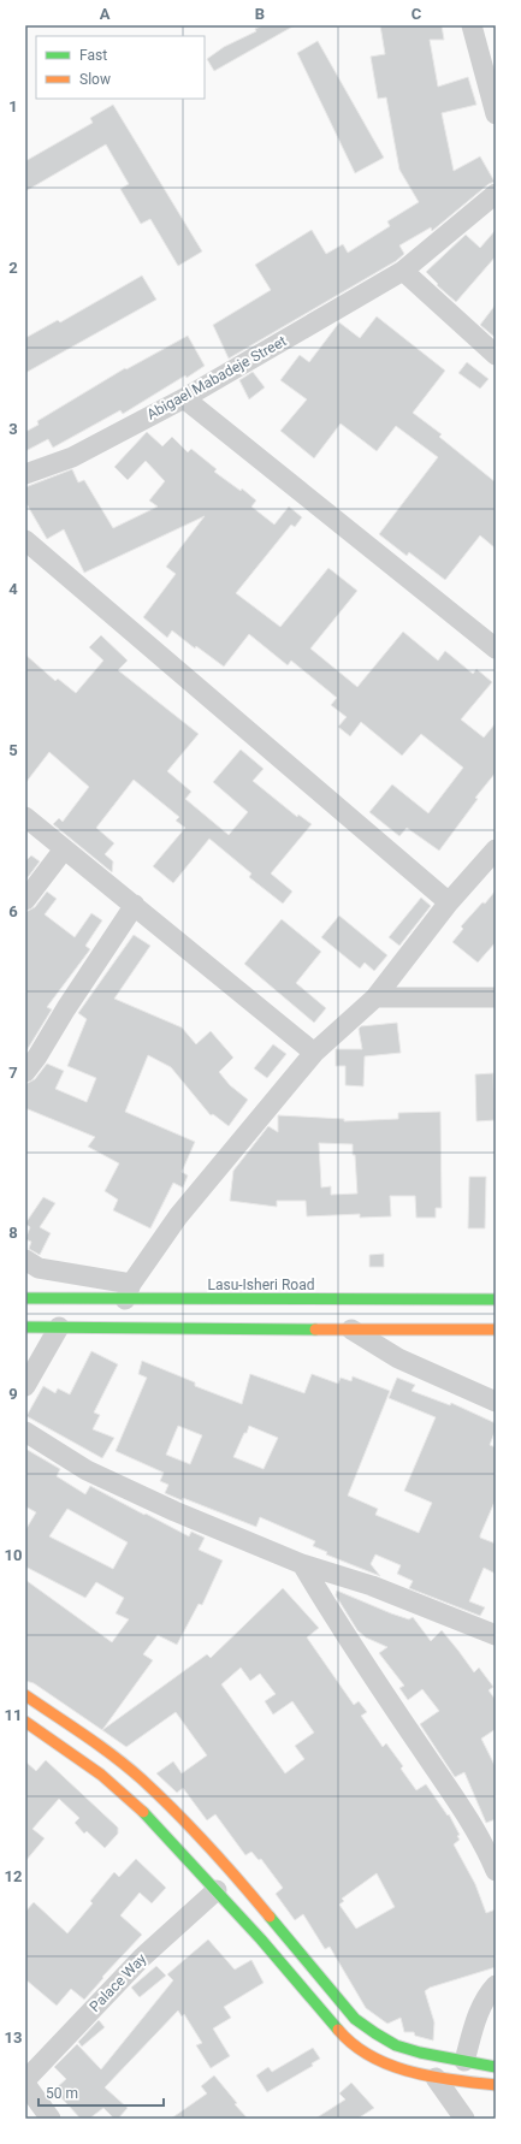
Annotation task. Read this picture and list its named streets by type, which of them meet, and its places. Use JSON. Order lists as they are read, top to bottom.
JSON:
{
  "streets": {
    "main road": ["Lasu-Isheri Road"],
    "street": ["Abigael Mabadeje Street", "Palace Way"]
  },
  "legend": ["Fast", "Slow"],
  "scale_bar": "50 m",
  "grid": {
    "columns": ["A", "B", "C"],
    "rows": [
      "1",
      "2",
      "3",
      "4",
      "5",
      "6",
      "7",
      "8",
      "9",
      "10",
      "11",
      "12",
      "13"
    ]
  }
}
